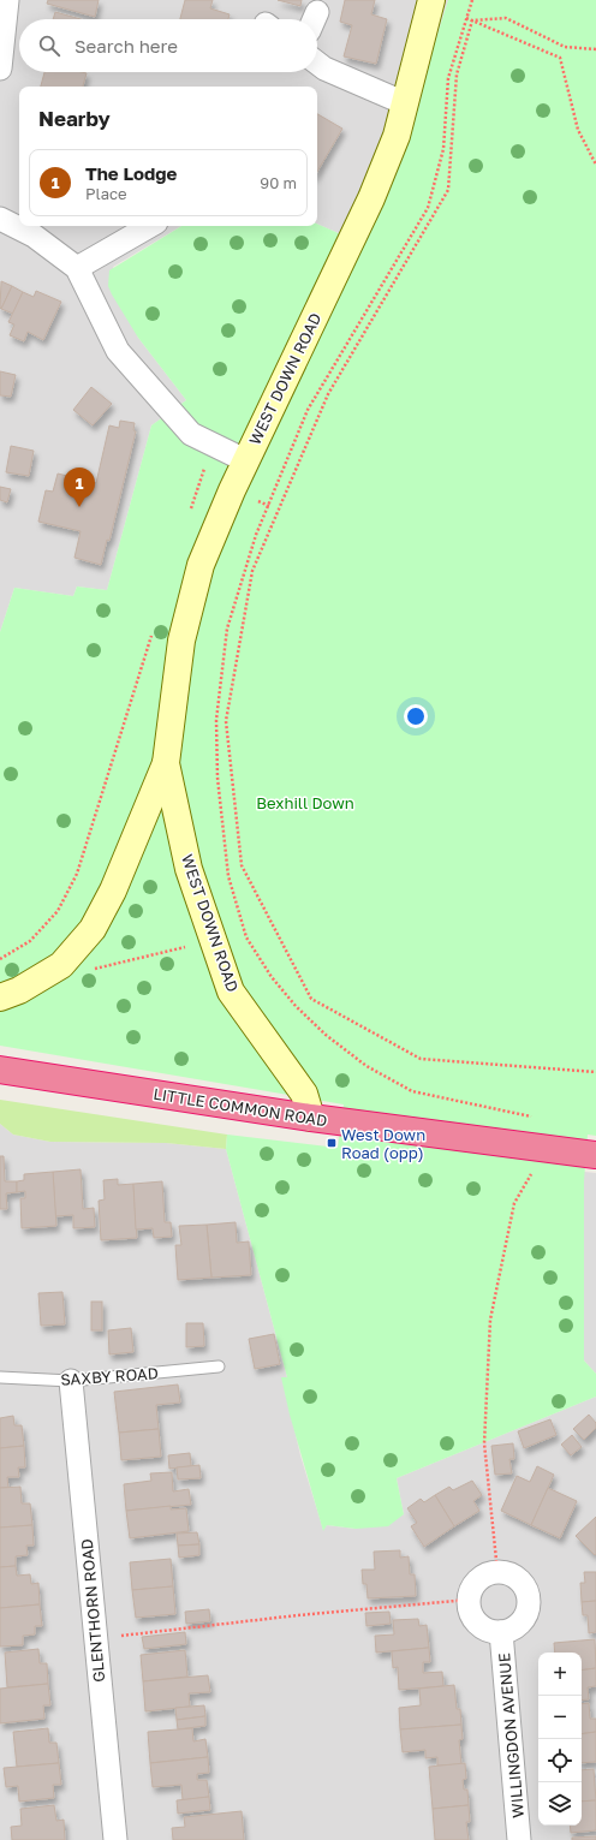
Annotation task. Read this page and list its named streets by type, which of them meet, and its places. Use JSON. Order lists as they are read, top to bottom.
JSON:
{
  "streets": {
    "highway": ["LITTLE COMMON ROAD"],
    "street": ["WEST DOWN ROAD", "GLENTHORN ROAD", "WILLINGDON AVENUE"],
    "lane": ["SAXBY ROAD"]
  },
  "crossings": [
    ["WEST DOWN ROAD", "LITTLE COMMON ROAD"],
    ["SAXBY ROAD", "GLENTHORN ROAD"]
  ],
  "parks": ["Bexhill Down"],
  "places": {
    "transit": ["West Down Road (opp)"]
  },
  "page": {
    "search": "Search here",
    "heading": "Nearby",
    "list": [
      {
        "mark": "1",
        "name": "The Lodge",
        "note": "Place",
        "value": "90 m"
      }
    ],
    "pins": "1",
    "map_buttons": ["+", "−"]
  }
}
